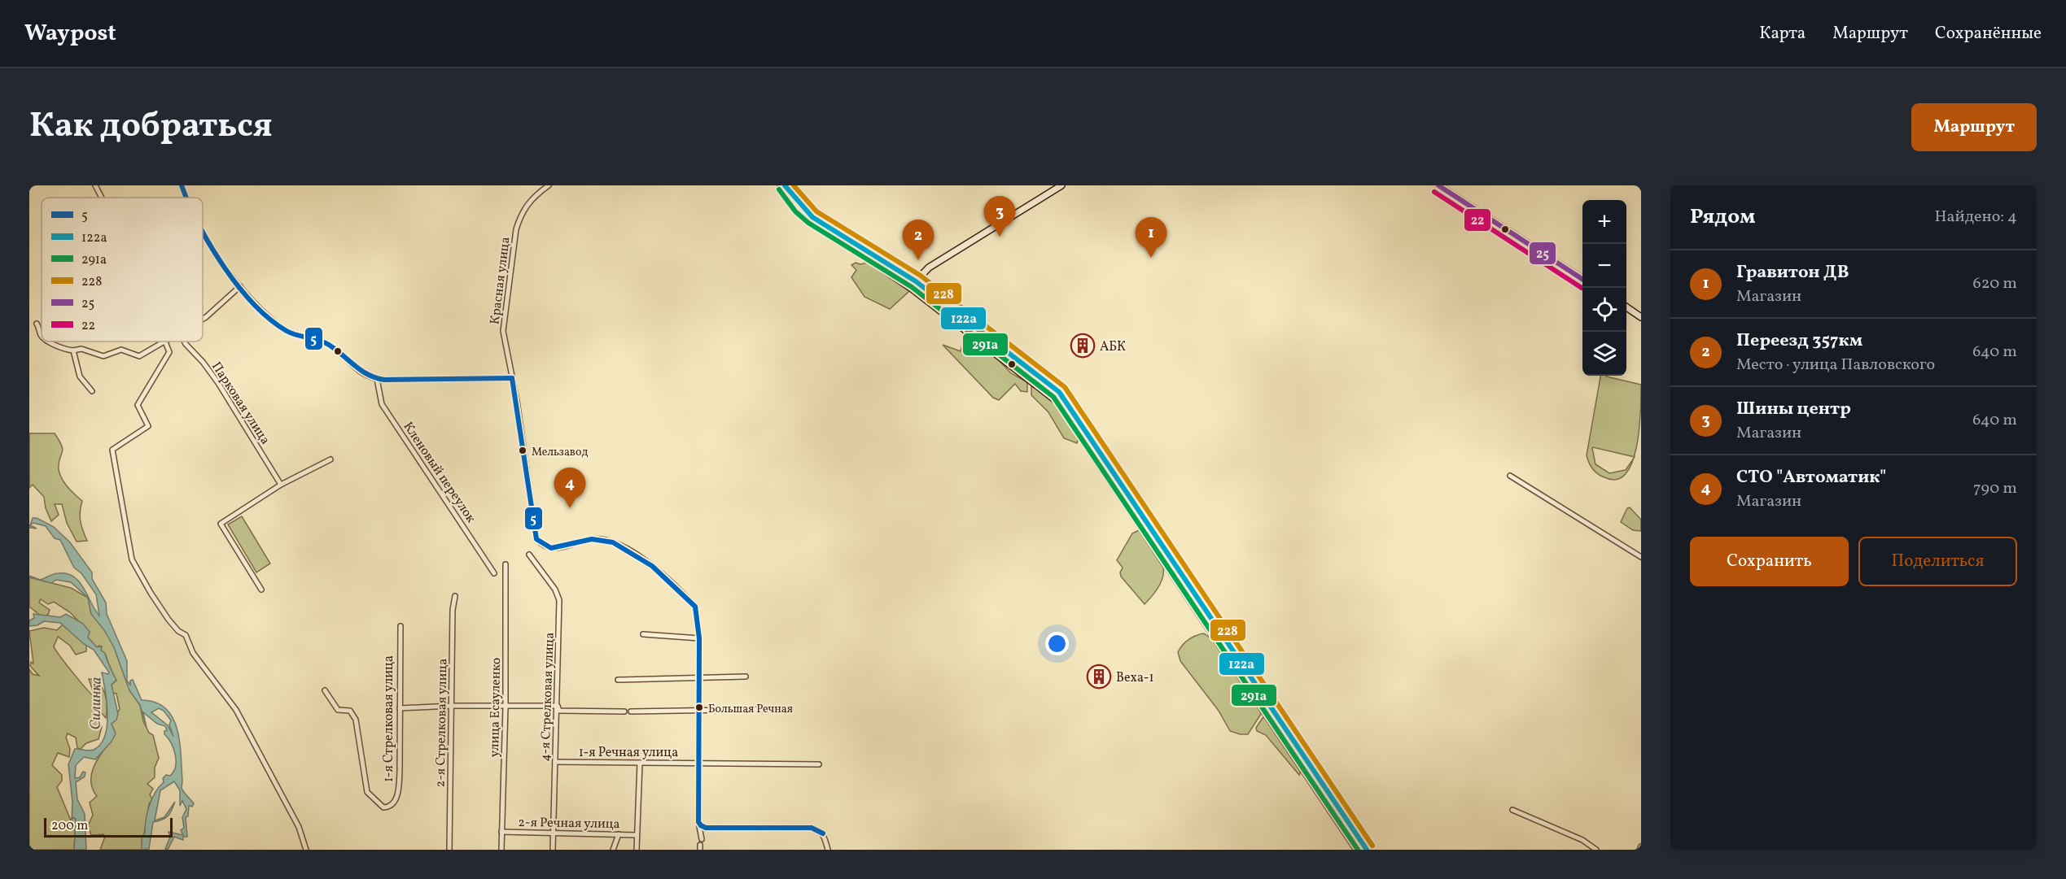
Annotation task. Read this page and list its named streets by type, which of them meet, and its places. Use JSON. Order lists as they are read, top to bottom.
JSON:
{
  "streets": {
    "street": [
      "Красная улица",
      "Парковая улица",
      "Кленовый переулок",
      "4-я Стрелковая улица",
      "улица Есауленко",
      "1-я Стрелковая улица",
      "2-я Стрелковая улица",
      "1-я Речная улица",
      "2-я Речная улица"
    ]
  },
  "crossings": [
    ["Красная улица", "1-я Речная улица"],
    ["4-я Стрелковая улица", "1-я Речная улица"],
    ["4-я Стрелковая улица", "2-я Речная улица"],
    ["улица Есауленко", "2-я Речная улица"]
  ],
  "water": ["Силинка"],
  "places": {
    "building": ["АБК", "Веха-1"],
    "other": ["Мельзавод", "Большая Речная"]
  },
  "lines": [
    "transit line 5",
    "transit line 122а",
    "transit line 228",
    "transit line 25",
    "transit line 291а",
    "transit line 22"
  ],
  "legend": [
    "5",
    "122а",
    "291а",
    "228",
    "25",
    "22"
  ],
  "scale_bar": "200 m",
  "page": {
    "header": "Waypost",
    "nav": ["Карта", "Маршрут", "Сохранённые"],
    "title": "Как добраться",
    "buttons": [
      "Маршрут",
      ["Сохранить", "Поделиться"]
    ],
    "heading": ["Рядом", "Найдено: 4"],
    "pins": [
      "3",
      "1",
      "2",
      "4"
    ],
    "map_buttons": ["+", "−"],
    "list": [
      {
        "mark": "1",
        "name": "Гравитон ДВ",
        "note": "Магазин",
        "value": "620 m"
      },
      {
        "mark": "2",
        "name": "Переезд 357км",
        "note": "Место · улица Павловского",
        "value": "640 m"
      },
      {
        "mark": "3",
        "name": "Шины центр",
        "note": "Магазин",
        "value": "640 m"
      },
      {
        "mark": "4",
        "name": "СТО \"Автоматик\"",
        "note": "Магазин",
        "value": "790 m"
      }
    ],
    "scale": "200 m"
  }
}
